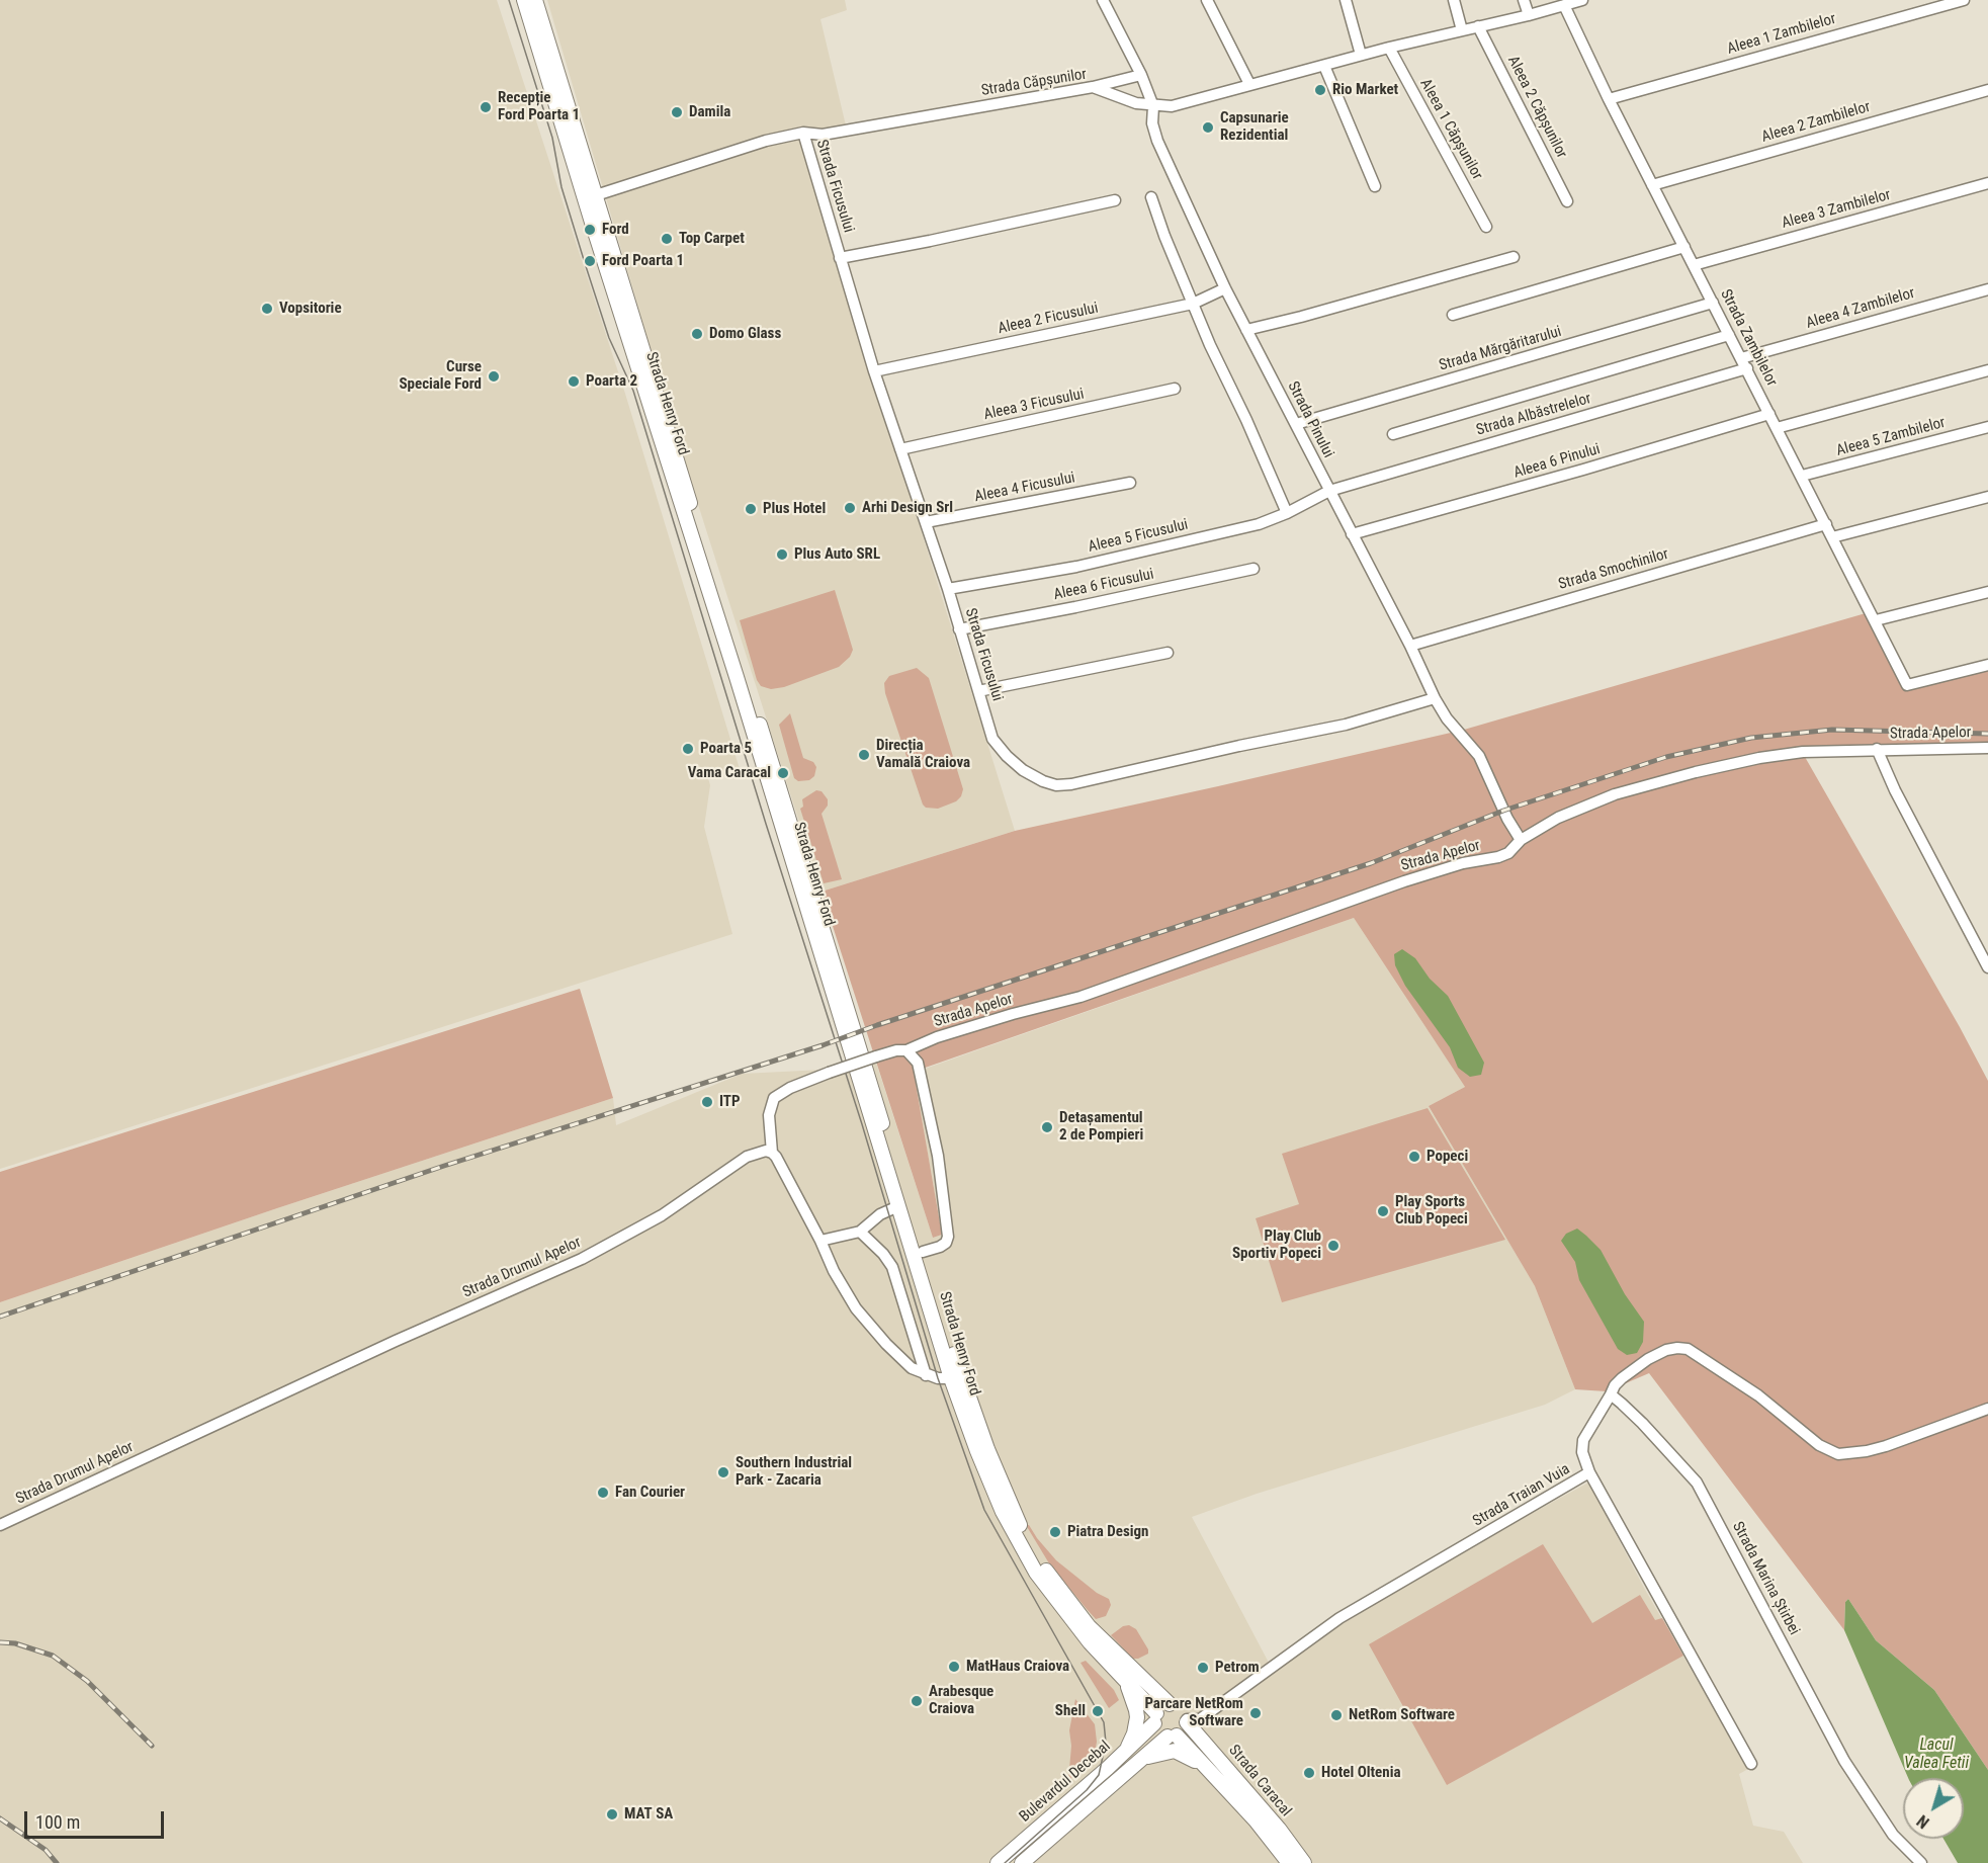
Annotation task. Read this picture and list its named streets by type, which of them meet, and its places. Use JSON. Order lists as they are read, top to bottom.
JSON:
{
  "streets": {
    "main road": ["Strada Henry Ford", "Strada Caracal", "Bulevardul Decebal"],
    "street": [
      "Aleea 1 Zambilelor",
      "Strada Căpșunilor",
      "Aleea 2 Căpșunilor",
      "Aleea 2 Zambilelor",
      "Aleea 1 Căpșunilor",
      "Strada Ficusului",
      "Aleea 3 Zambilelor",
      "Aleea 4 Zambilelor",
      "Aleea 2 Ficusului",
      "Strada Zambilelor",
      "Strada Mărgăritarului",
      "Aleea 3 Ficusului",
      "Strada Albăstrelelor",
      "Strada Pinului",
      "Aleea 5 Zambilelor",
      "Aleea 6 Pinului",
      "Aleea 4 Ficusului",
      "Aleea 5 Ficusului",
      "Strada Smochinilor",
      "Aleea 6 Ficusului",
      "Strada Apelor",
      "Strada Drumul Apelor",
      "Strada Traian Vuia",
      "Strada Marina Știrbei"
    ]
  },
  "crossings": [
    ["Aleea 1 Zambilelor", "Strada Zambilelor"],
    ["Strada Căpșunilor", "Aleea 2 Căpșunilor"],
    ["Strada Căpșunilor", "Aleea 1 Căpșunilor"],
    ["Strada Căpșunilor", "Strada Ficusului"],
    ["Strada Căpșunilor", "Strada Zambilelor"],
    ["Strada Căpșunilor", "Strada Henry Ford"],
    ["Strada Căpșunilor", "Strada Pinului"],
    ["Aleea 2 Zambilelor", "Strada Zambilelor"],
    ["Strada Ficusului", "Aleea 2 Ficusului"],
    ["Strada Ficusului", "Aleea 3 Ficusului"],
    ["Strada Ficusului", "Strada Pinului"],
    ["Strada Ficusului", "Aleea 4 Ficusului"],
    ["Strada Ficusului", "Aleea 5 Ficusului"],
    ["Strada Ficusului", "Aleea 6 Ficusului"],
    ["Aleea 3 Zambilelor", "Strada Zambilelor"],
    ["Aleea 4 Zambilelor", "Strada Zambilelor"],
    ["Aleea 2 Ficusului", "Strada Pinului"],
    ["Strada Zambilelor", "Strada Mărgăritarului"],
    ["Strada Zambilelor", "Strada Albăstrelelor"],
    ["Strada Zambilelor", "Aleea 5 Zambilelor"],
    ["Strada Zambilelor", "Aleea 6 Pinului"],
    ["Strada Zambilelor", "Strada Smochinilor"],
    ["Strada Mărgăritarului", "Strada Pinului"],
    ["Strada Henry Ford", "Strada Traian Vuia"],
    ["Strada Henry Ford", "Strada Caracal"],
    ["Strada Henry Ford", "Bulevardul Decebal"],
    ["Strada Albăstrelelor", "Strada Pinului"],
    ["Strada Albăstrelelor", "Aleea 5 Ficusului"],
    ["Strada Pinului", "Aleea 6 Pinului"],
    ["Strada Pinului", "Aleea 5 Ficusului"],
    ["Strada Pinului", "Strada Smochinilor"],
    ["Strada Pinului", "Strada Apelor"],
    ["Strada Apelor", "Strada Drumul Apelor"],
    ["Strada Traian Vuia", "Strada Caracal"],
    ["Strada Traian Vuia", "Bulevardul Decebal"],
    ["Strada Caracal", "Bulevardul Decebal"]
  ],
  "water": ["Lacul Valea Fetii"],
  "places": [
    "Rio Market",
    "Recepție Ford Poarta 1",
    "Damila",
    "Capsunarie Rezidential",
    "Ford",
    "Top Carpet",
    "Ford Poarta 1",
    "Vopsitorie",
    "Domo Glass",
    "Curse Speciale Ford",
    "Poarta 2",
    "Arhi Design Srl",
    "Plus Hotel",
    "Plus Auto SRL",
    "Poarta 5",
    "Direcția Vamală Craiova",
    "Vama Caracal",
    "ITP",
    "Detașamentul 2 de Pompieri",
    "Popeci",
    "Play Sports Club Popeci",
    "Play Club Sportiv Popeci",
    "Southern Industrial Park - Zacaria",
    "Fan Courier",
    "Piatra Design",
    "MatHaus Craiova",
    "Petrom",
    "Arabesque Craiova",
    "Shell",
    "Parcare NetRom Software",
    "NetRom Software",
    "Hotel Oltenia",
    "MAT SA"
  ],
  "scale_bar": "100 m",
  "north": "bottom left"
}
